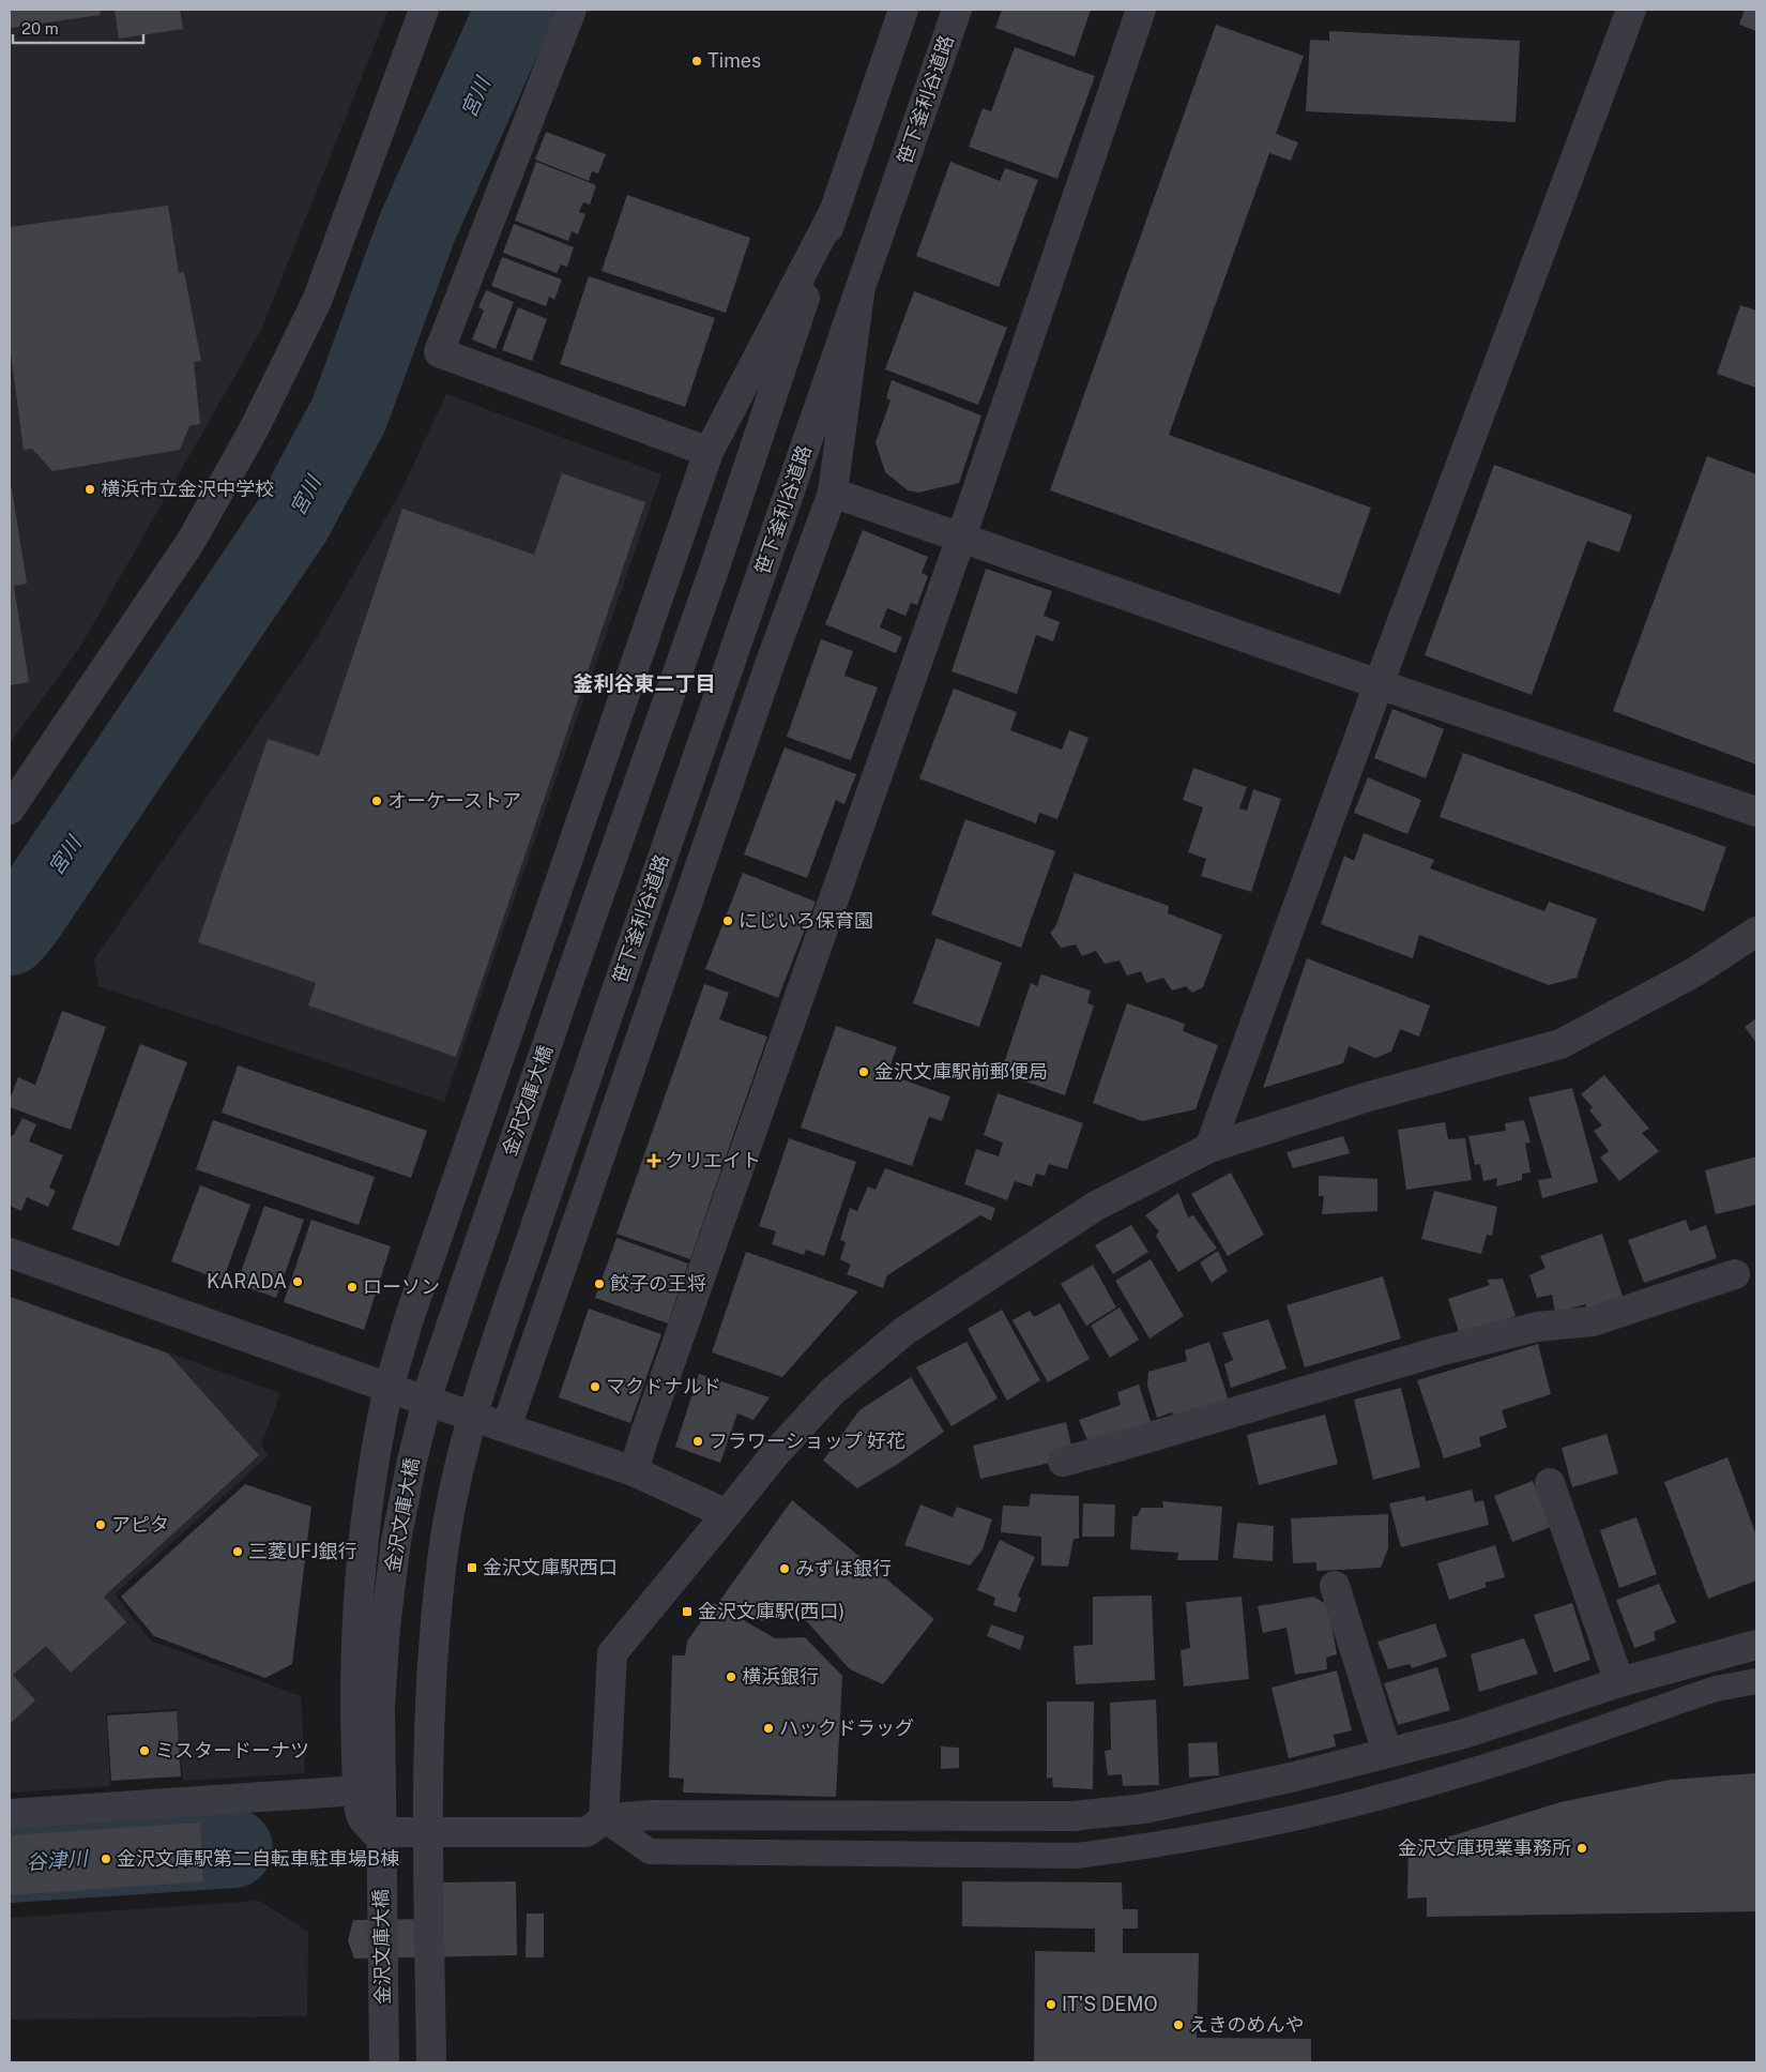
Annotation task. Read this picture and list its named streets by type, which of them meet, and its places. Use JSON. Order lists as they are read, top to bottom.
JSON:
{
  "streets": {
    "street": ["笹下釜利谷道路", "金沢文庫大橋"]
  },
  "districts": ["釜利谷東二丁目"],
  "water": ["宮川", "谷津川"],
  "places": {
    "other": [
      "Times",
      "横浜市立金沢中学校",
      "オーケーストア",
      "にじいろ保育園",
      "金沢文庫駅前郵便局",
      "KARADA",
      "餃子の王将",
      "ローソン",
      "マクドナルド",
      "フラワーショップ 好花",
      "アピタ",
      "三菱UFJ銀行",
      "みずほ銀行",
      "横浜銀行",
      "ハックドラッグ",
      "ミスタードーナツ",
      "金沢文庫現業事務所",
      "金沢文庫駅第二自転車駐車場B棟",
      "IT'S DEMO",
      "えきのめんや"
    ],
    "health": ["クリエイト"],
    "transit": ["金沢文庫駅西口", "金沢文庫駅(西口)"]
  },
  "scale_bar": "20 m"
}
